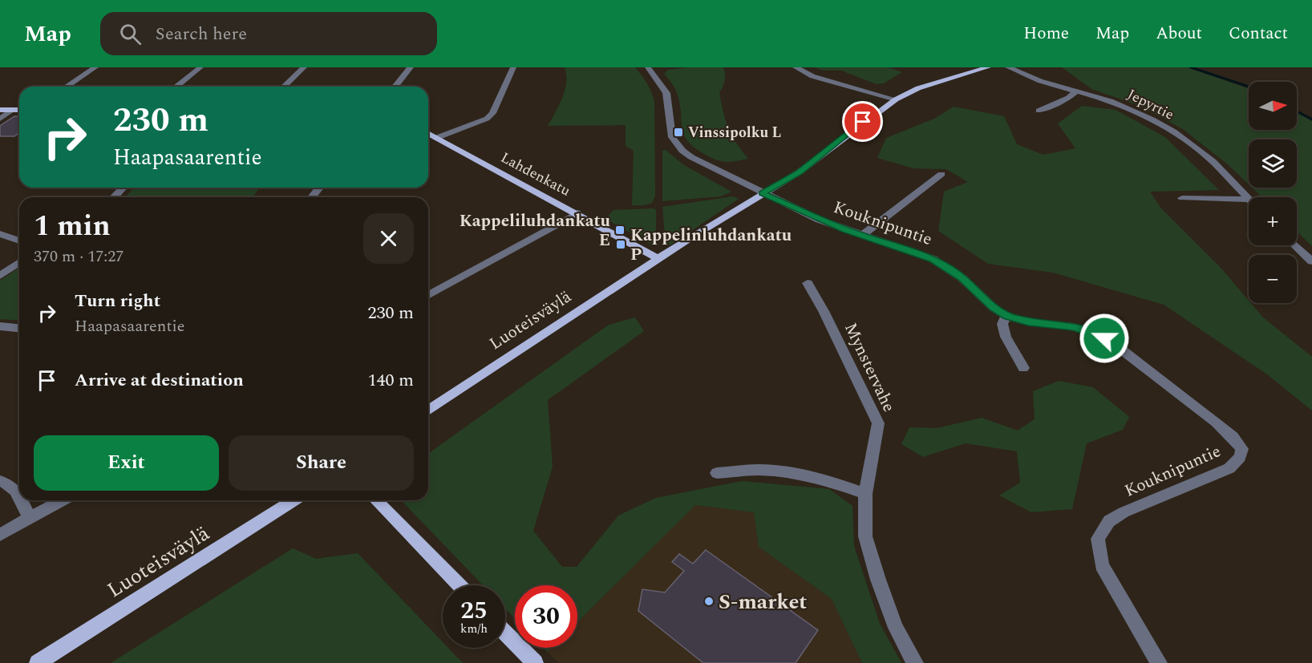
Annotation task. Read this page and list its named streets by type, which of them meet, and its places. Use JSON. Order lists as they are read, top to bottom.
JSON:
{
  "streets": {
    "main road": ["Lahdenkatu", "Luoteisväylä"],
    "street": ["Jepyrtie", "Kouknipuntie", "Mynstervahe"]
  },
  "crossings": [
    ["Lahdenkatu", "Luoteisväylä"],
    ["Kouknipuntie", "Luoteisväylä"]
  ],
  "places": {
    "transit": ["Vinssipolku L", "Kappeliluhdankatu E", "Kappelinluhdankatu P"],
    "other": ["S-market"]
  },
  "north": "right",
  "page": {
    "header": "Map",
    "search": "Search here",
    "nav": [
      "Home",
      "Map",
      "About",
      "Contact"
    ],
    "map_buttons": ["+", "−"],
    "turn": ["230 m", "Haapasaarentie"],
    "heading": ["1 min", "370 m · 17:27"],
    "list": [
      {
        "name": "Turn right",
        "note": "Haapasaarentie",
        "value": "230 m"
      },
      {
        "name": "Arrive at destination",
        "value": "140 m"
      }
    ],
    "buttons": ["Exit", "Share"],
    "speed": "25 km/h",
    "limit": "30"
  }
}
